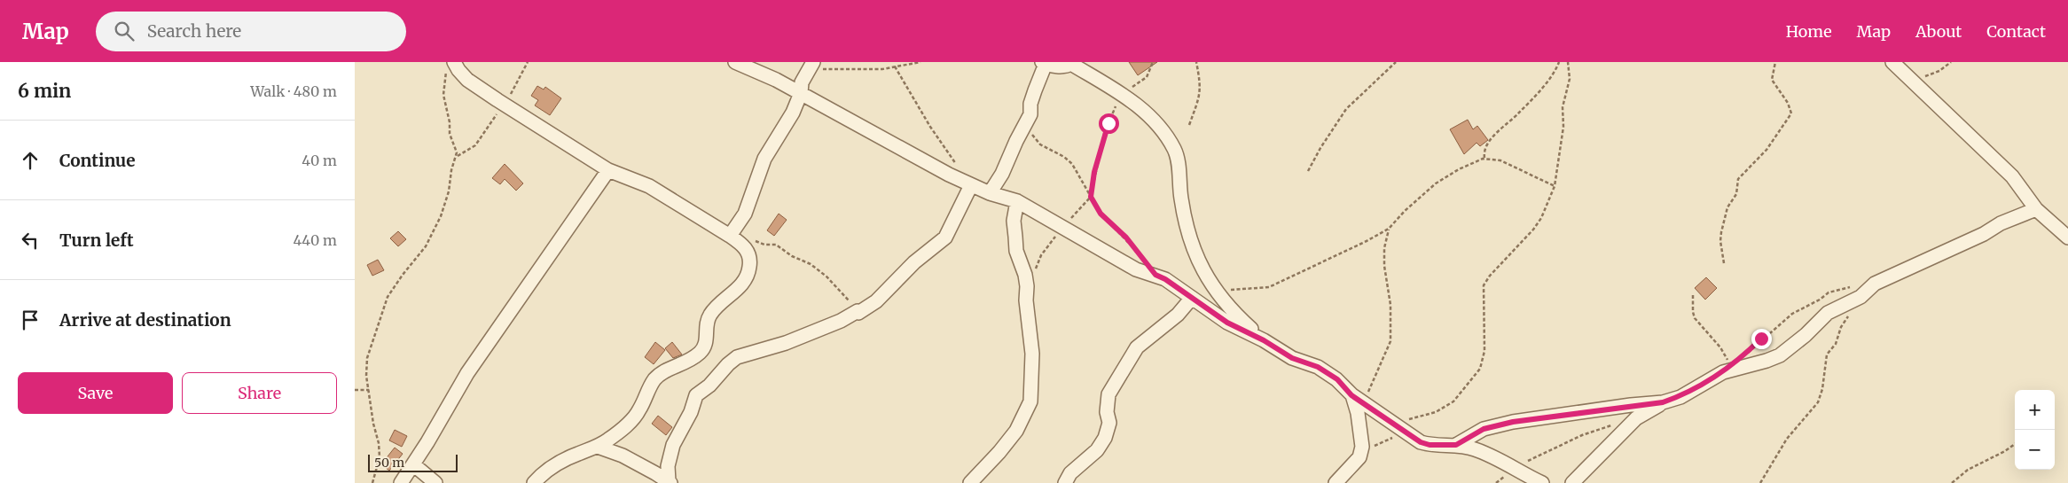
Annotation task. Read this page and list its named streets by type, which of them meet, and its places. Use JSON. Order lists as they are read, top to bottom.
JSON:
{
  "scale_bar": "50 m",
  "page": {
    "header": "Map",
    "search": "Search here",
    "nav": [
      "Home",
      "Map",
      "About",
      "Contact"
    ],
    "heading": ["6 min", "Walk · 480 m"],
    "list": [
      ["Continue", "40 m"],
      ["Turn left", "440 m"],
      "Arrive at destination"
    ],
    "buttons": ["Save", "Share"],
    "map_buttons": ["+", "−"],
    "scale": "50 m"
  }
}
